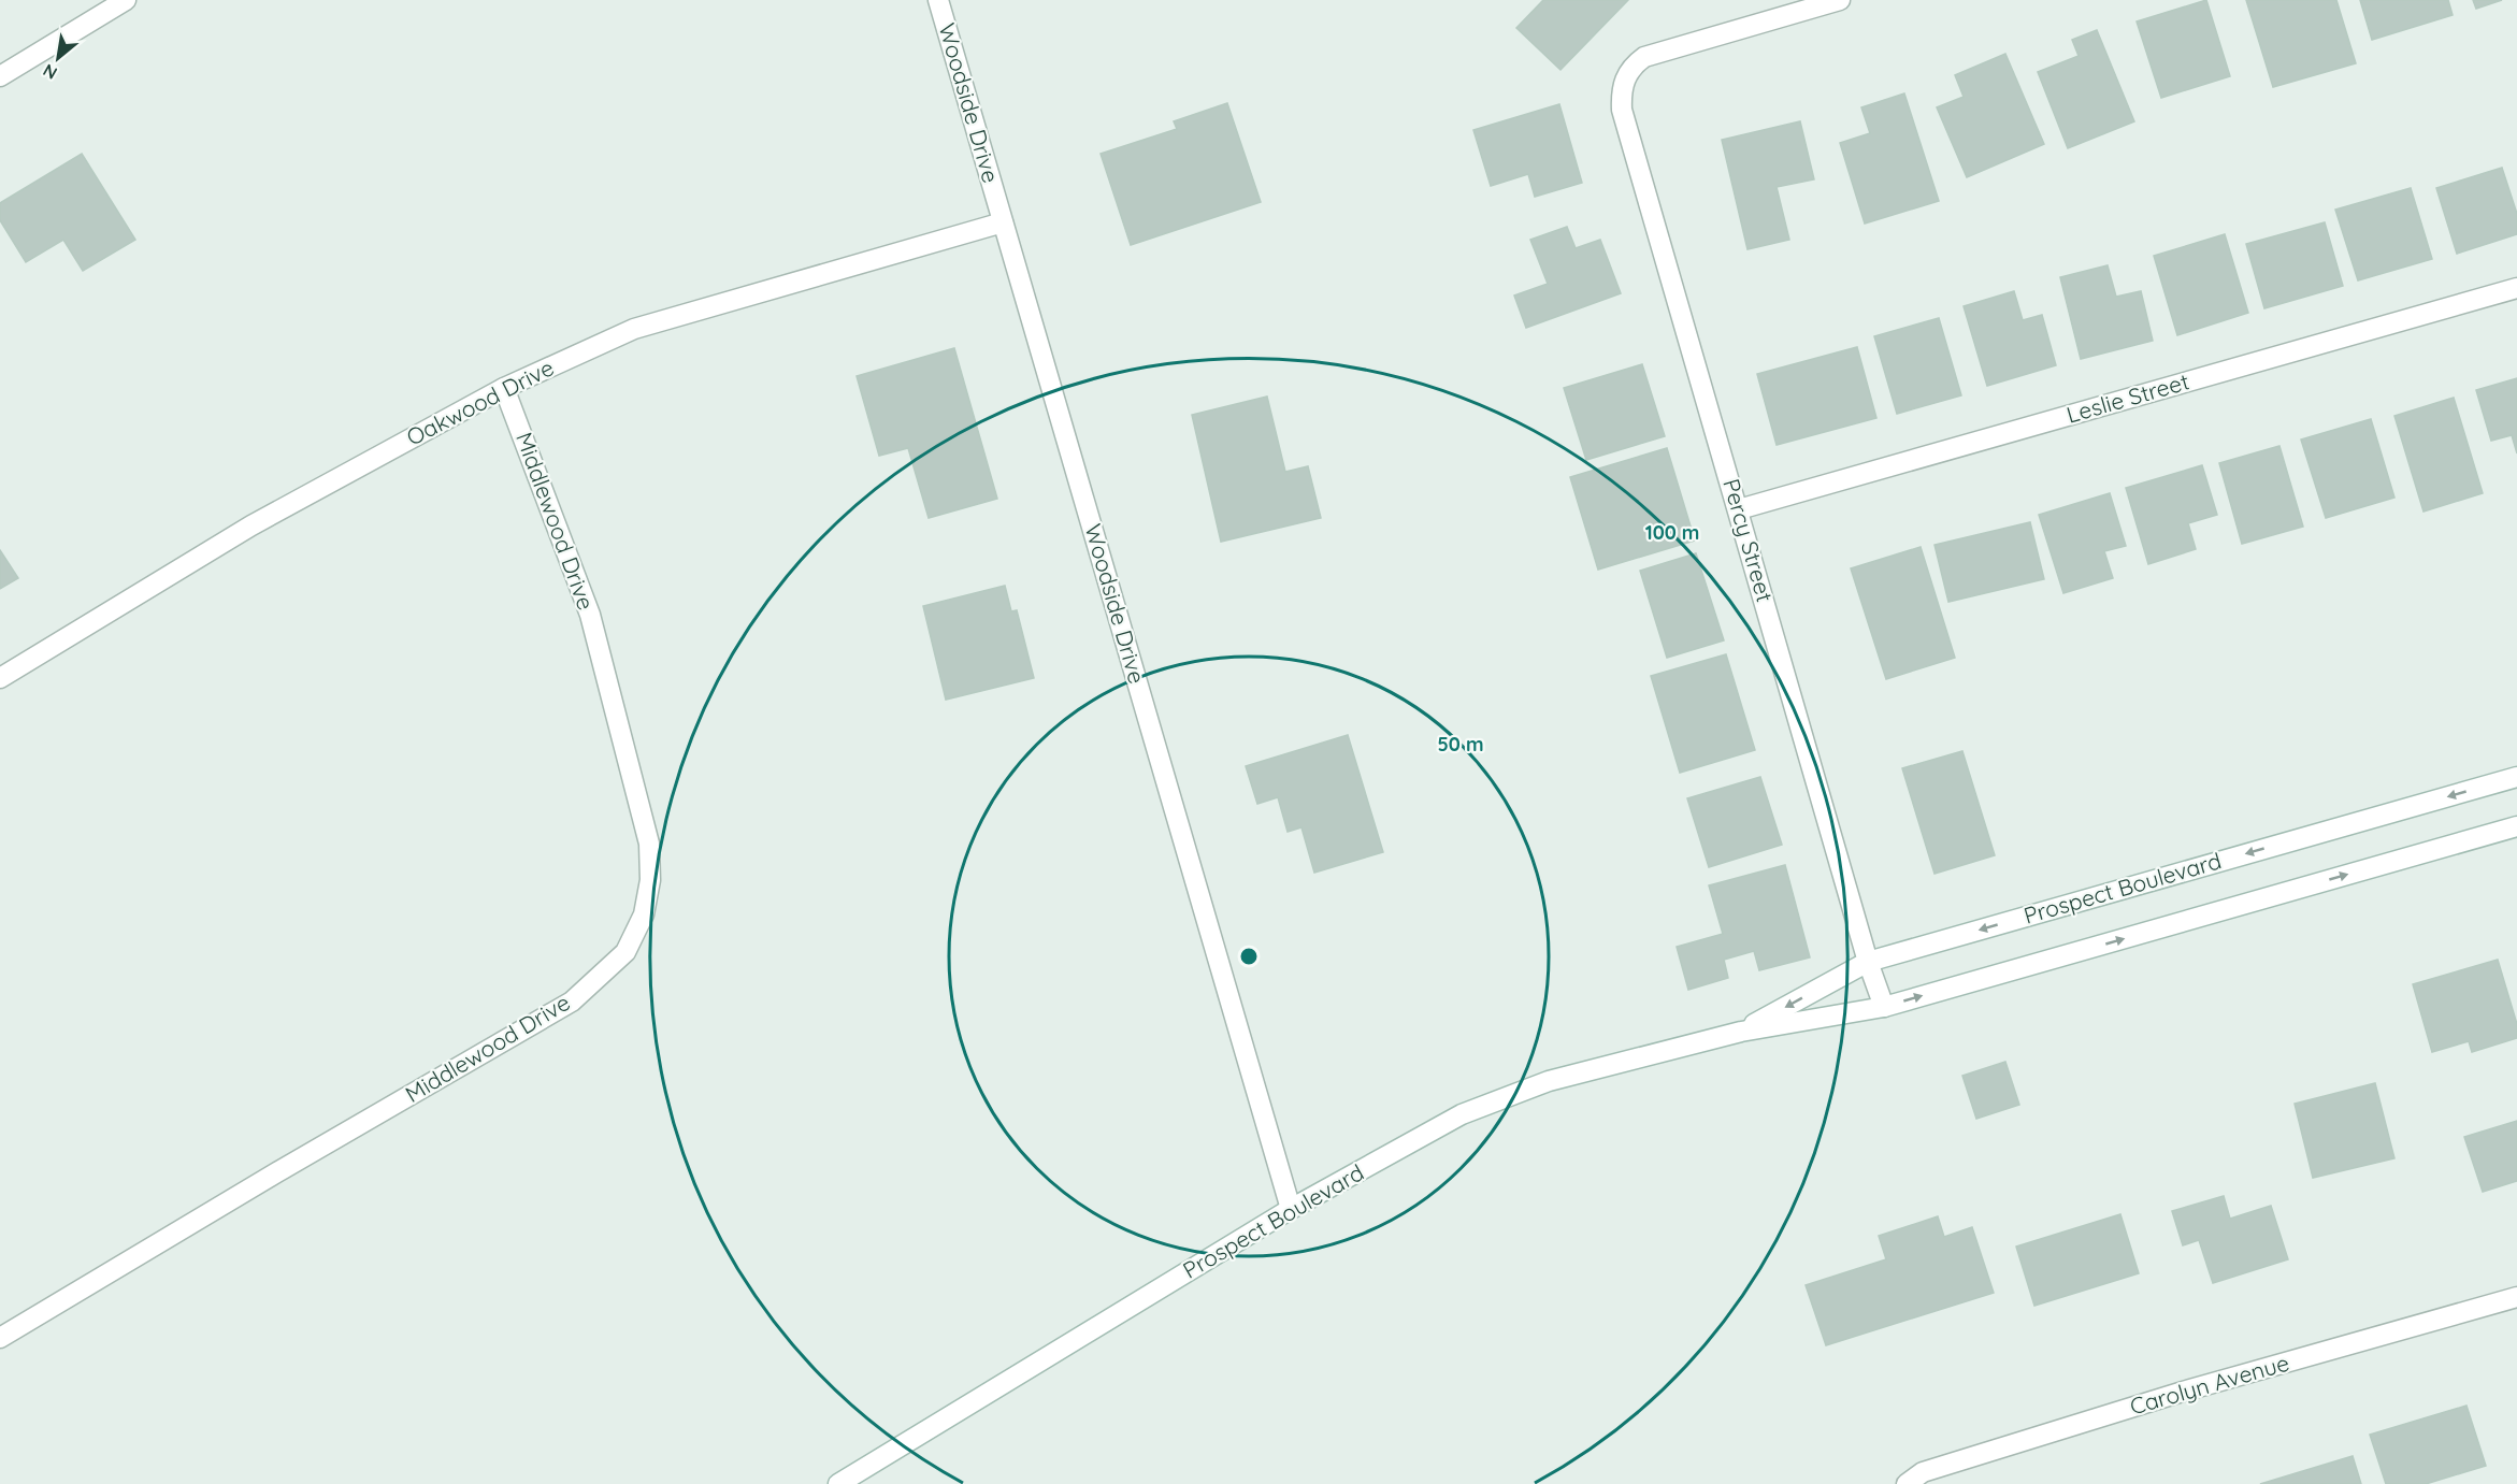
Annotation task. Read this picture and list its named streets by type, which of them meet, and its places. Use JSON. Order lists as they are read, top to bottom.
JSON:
{
  "streets": {
    "street": [
      "Woodside Drive",
      "Leslie Street",
      "Oakwood Drive",
      "Middlewood Drive",
      "Percy Street",
      "Prospect Boulevard",
      "Carolyn Avenue"
    ]
  },
  "crossings": [
    ["Woodside Drive", "Oakwood Drive"],
    ["Woodside Drive", "Prospect Boulevard"],
    ["Leslie Street", "Percy Street"],
    ["Oakwood Drive", "Middlewood Drive"],
    ["Percy Street", "Prospect Boulevard"]
  ],
  "north": "bottom left",
  "rings": ["100 m", "50 m"]
}
